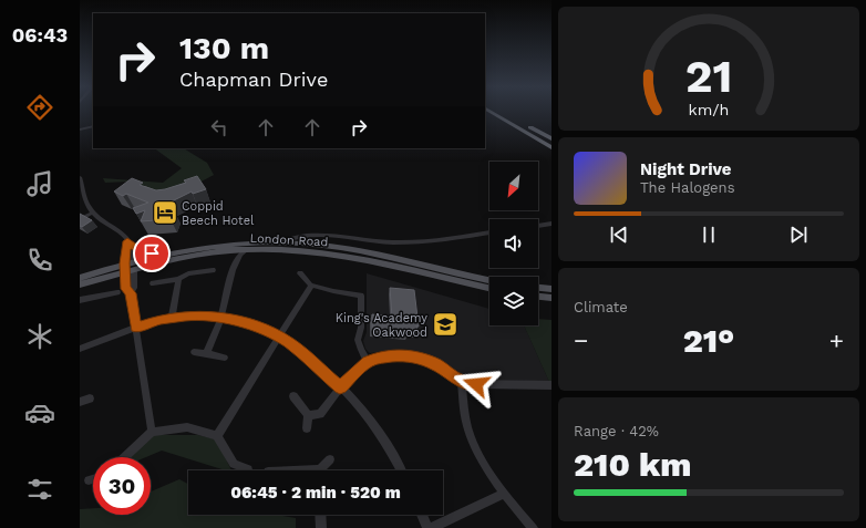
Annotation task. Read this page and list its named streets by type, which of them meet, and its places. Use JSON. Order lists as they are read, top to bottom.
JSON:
{
  "streets": {
    "main road": ["London Road"]
  },
  "places": {
    "hotel": ["Coppid Beech Hotel"],
    "school or university": ["King's Academy Oakwood"]
  },
  "north": "bottom left",
  "page": {
    "tabs": "06:43",
    "turn": ["130 m", "Chapman Drive"],
    "song": ["Night Drive", "The Halogens"],
    "tile": [
      "Climate",
      ["Range · 42%", "210 km"]
    ],
    "heat": ["−", "21°", "+"],
    "limit": "30",
    "trip": "06:45 · 2 min · 520 m",
    "gauge": ["21", "km/h"]
  }
}
